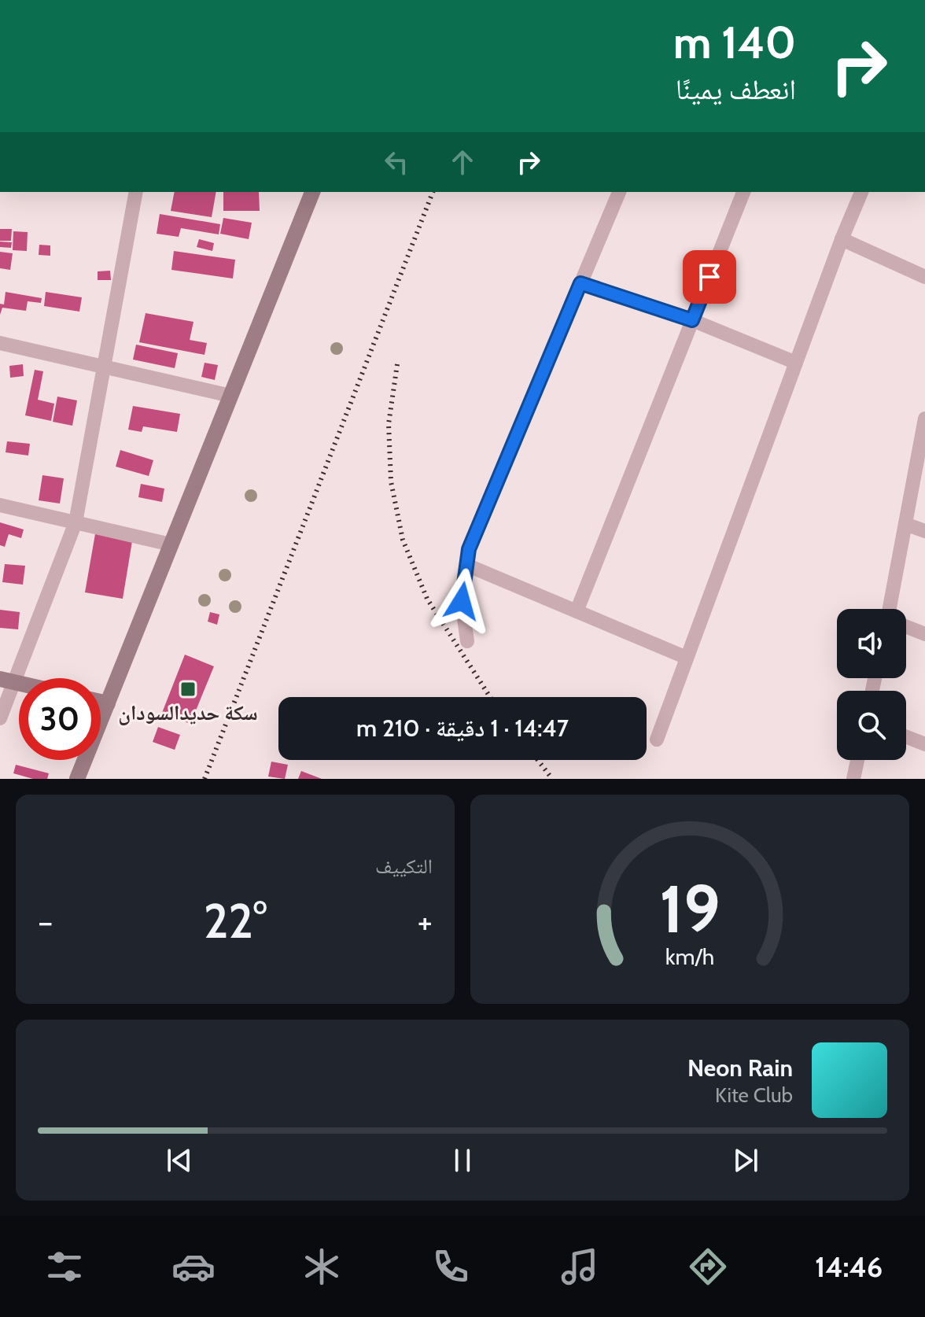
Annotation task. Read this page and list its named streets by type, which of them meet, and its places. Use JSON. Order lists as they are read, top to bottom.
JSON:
{
  "places": {
    "transit": ["سكة حديدالسودان"]
  },
  "page": {
    "turn": ["140 m", "انعطف يمينًا"],
    "limit": "30",
    "trip": "14:47 · 1 دقيقة · 210 m",
    "tile": "التكييف",
    "heat": ["−", "22°", "+"],
    "song": ["Neon Rain", "Kite Club"],
    "tabs": "14:46",
    "gauge": ["19", "km/h"]
  }
}
